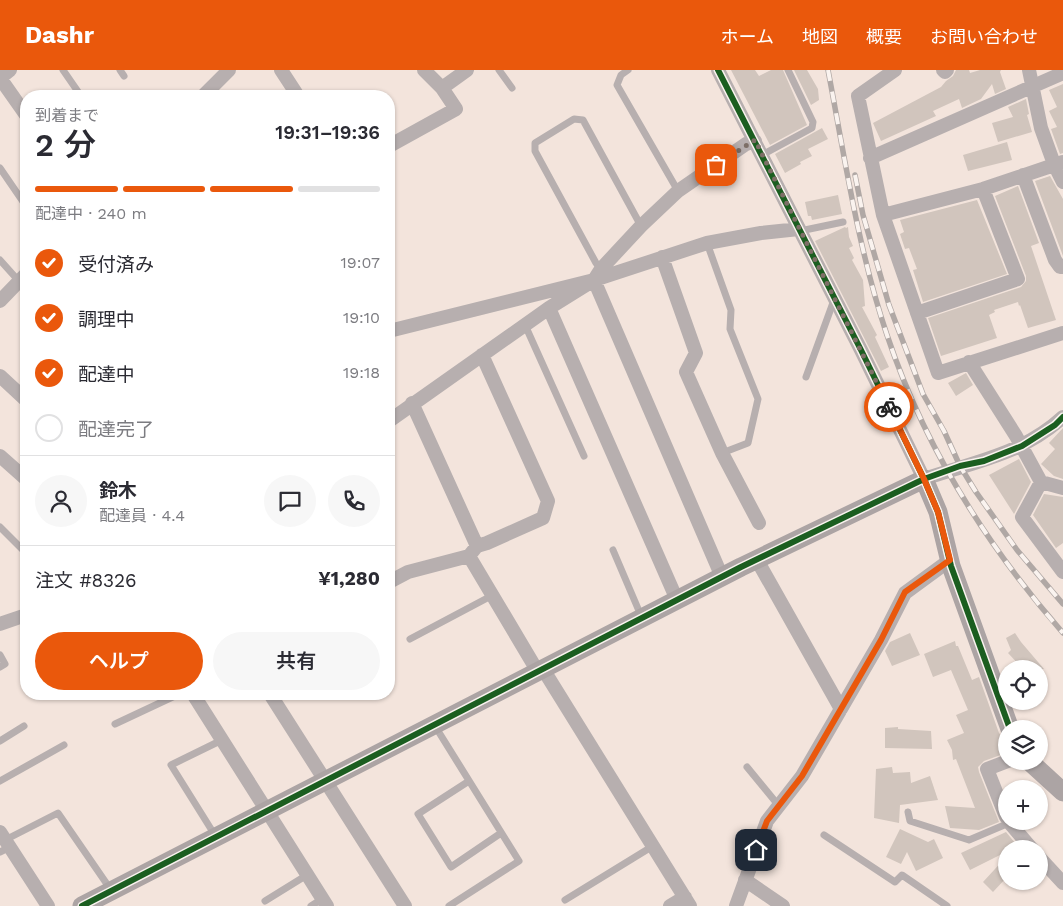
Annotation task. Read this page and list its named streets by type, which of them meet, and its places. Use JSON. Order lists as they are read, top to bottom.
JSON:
{
  "page": {
    "header": "Dashr",
    "nav": [
      "ホーム",
      "地図",
      "概要",
      "お問い合わせ"
    ],
    "heading": ["2 分", "到着まで", "19:31–19:36"],
    "panel": [
      "鈴木",
      "配達員 · 4.4",
      "注文 #8326",
      "¥1,280"
    ],
    "bar": "配達中 · 240 m",
    "list": [
      ["受付済み", "19:07"],
      ["調理中", "19:10"],
      ["配達中", "19:18"],
      "配達完了"
    ],
    "buttons": ["ヘルプ", "共有"],
    "map_buttons": ["+", "−"]
  }
}
